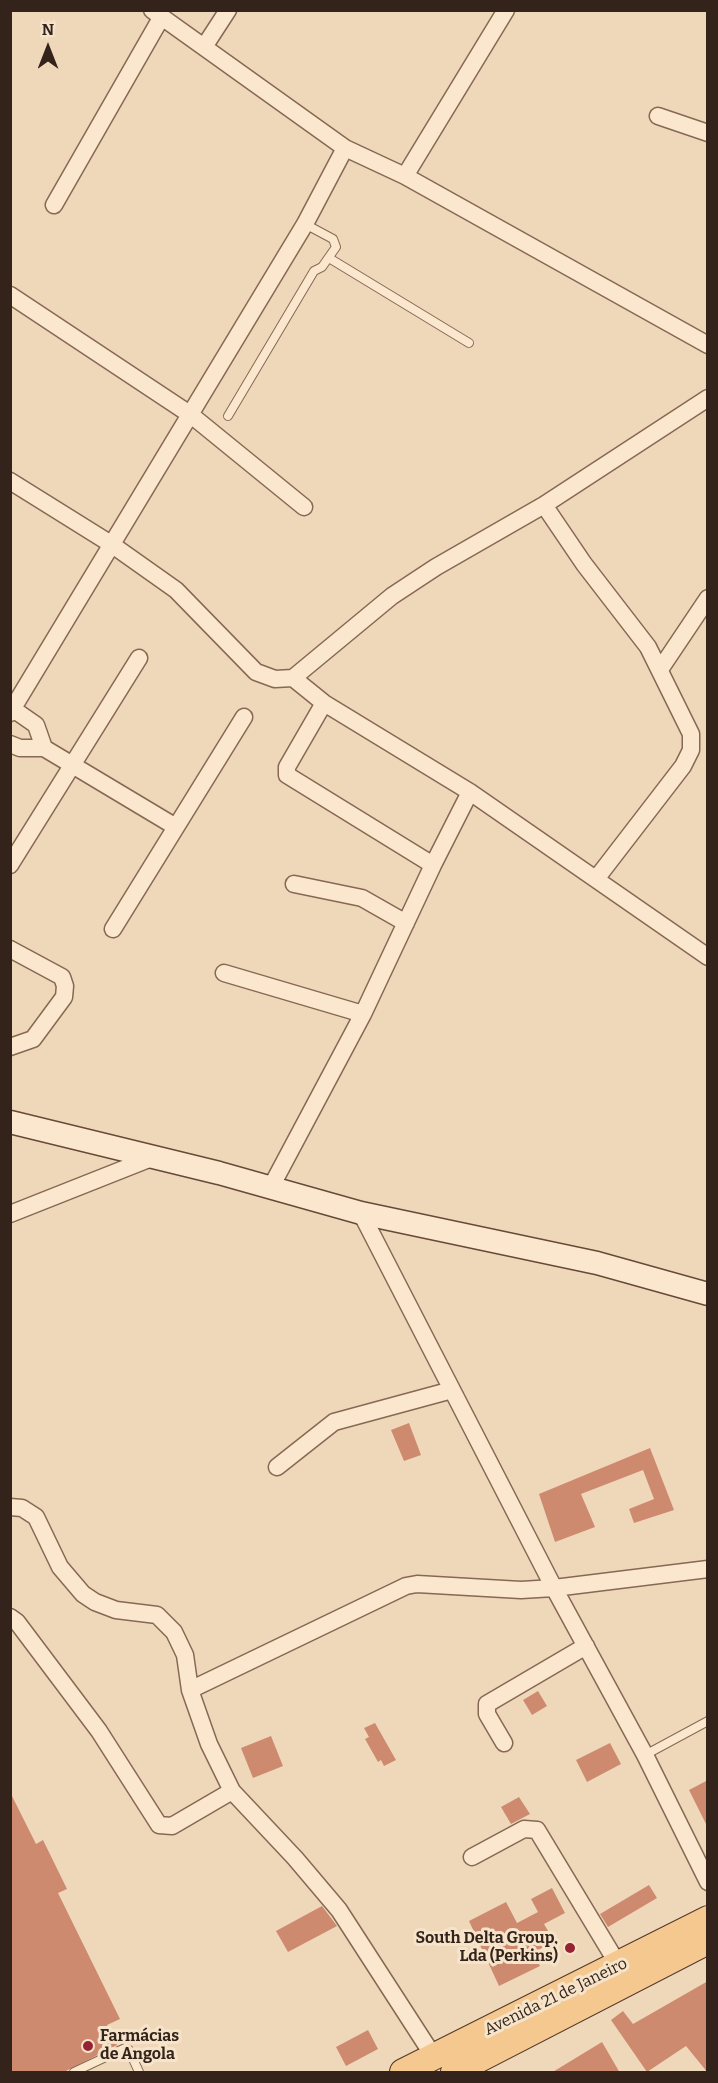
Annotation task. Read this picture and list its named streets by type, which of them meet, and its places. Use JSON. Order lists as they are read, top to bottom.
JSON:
{
  "streets": {
    "main road": ["Avenida 21 de Janeiro"]
  },
  "places": ["South Delta Group, Lda (Perkins)", "Farmácias de Angola"],
  "north": "top"
}
